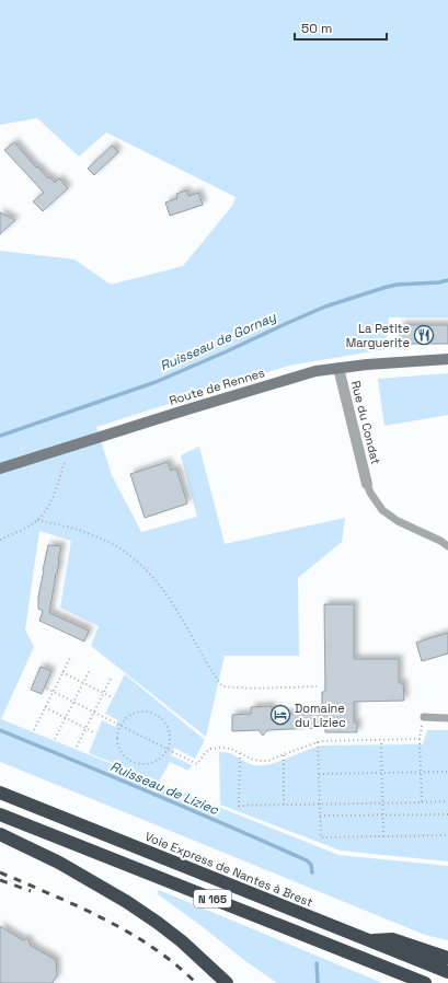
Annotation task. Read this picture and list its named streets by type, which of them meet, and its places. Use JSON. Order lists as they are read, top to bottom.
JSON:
{
  "streets": {
    "highway": ["Voie Express de Nantes à Brest", "N 165"],
    "main road": ["Route de Rennes"],
    "street": ["Rue du Condat"]
  },
  "crossings": [
    ["Route de Rennes", "Rue du Condat"]
  ],
  "water": ["Ruisseau de Gornay", "Ruisseau de Liziec"],
  "places": {
    "restaurant": ["La Petite Marguerite"],
    "hotel": ["Domaine du Liziec"]
  },
  "scale_bar": "50 m"
}
